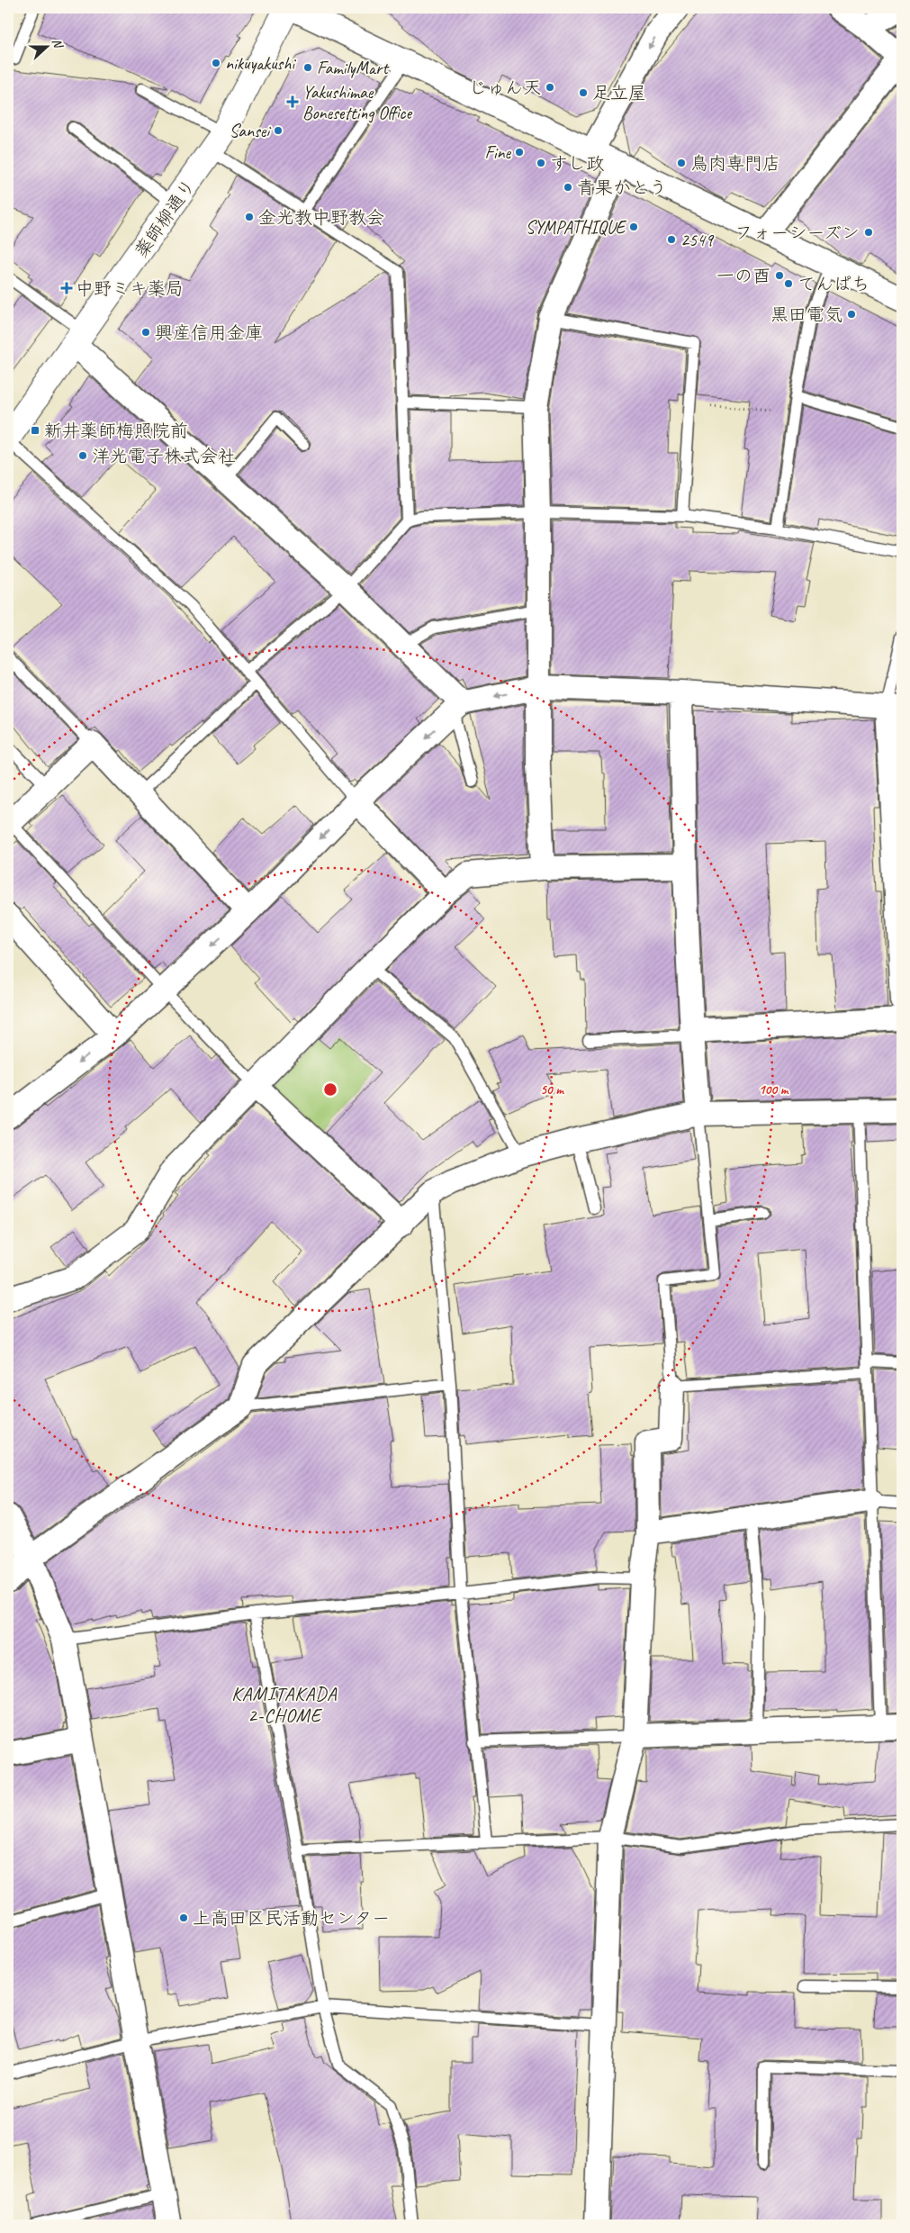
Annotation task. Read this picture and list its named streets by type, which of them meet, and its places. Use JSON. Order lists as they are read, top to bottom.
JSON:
{
  "streets": {
    "street": ["薬師柳通り"]
  },
  "districts": ["KAMITAKADA 2-CHOME"],
  "places": {
    "other": [
      "nikuyakushi",
      "FamilyMart",
      "じゅん天",
      "足立屋",
      "Sansei",
      "Fine",
      "すし政",
      "鳥肉専門店",
      "青果かとう",
      "金光教中野教会",
      "SYMPATHIQUE",
      "フォーシーズン",
      "2549",
      "一の酉",
      "てんぱち",
      "黒田電気",
      "興産信用金庫",
      "洋光電子株式会社",
      "上高田区民活動センター"
    ],
    "health": ["Yakushimae Bonesetting Office", "中野ミキ薬局"],
    "transit": ["新井薬師梅照院前"]
  },
  "north": "right",
  "rings": ["50 m", "100 m"]
}
